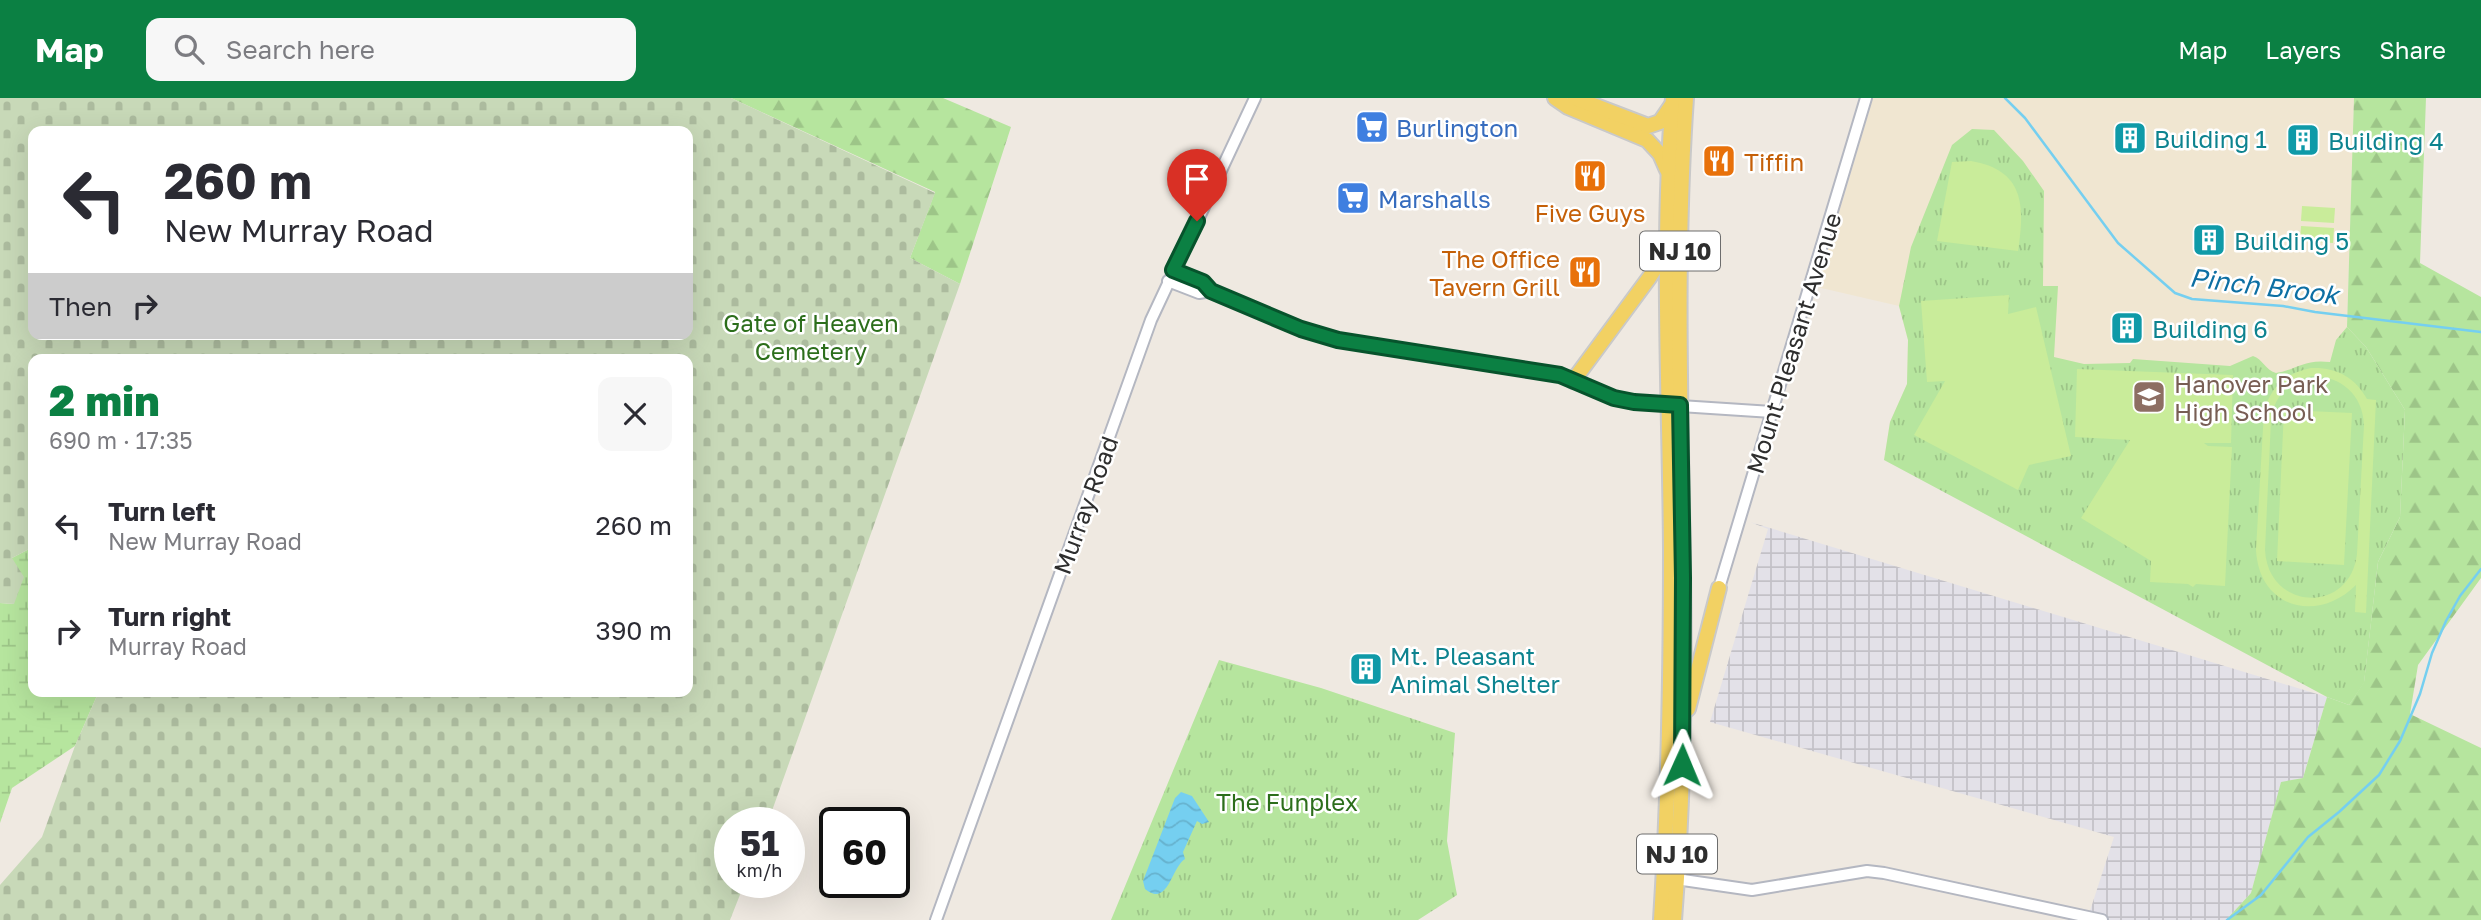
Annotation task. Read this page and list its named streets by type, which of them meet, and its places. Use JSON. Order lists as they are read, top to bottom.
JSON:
{
  "streets": {
    "main road": ["NJ 10"],
    "street": ["Mount Pleasant Avenue", "Murray Road"]
  },
  "water": ["Pinch Brook"],
  "parks": ["Gate of Heaven Cemetery", "The Funplex"],
  "places": {
    "supermarket": ["Burlington", "Marshalls"],
    "building": [
      "Building 1",
      "Building 4",
      "Building 5",
      "Building 6",
      "Mt. Pleasant Animal Shelter"
    ],
    "restaurant": ["Tiffin", "Five Guys", "The Office Tavern Grill"],
    "school or university": ["Hanover Park High School"]
  },
  "page": {
    "header": "Map",
    "search": "Search here",
    "nav": ["Map", "Layers", "Share"],
    "turn": ["260 m", "New Murray Road"],
    "then": "Then",
    "heading": ["2 min", "690 m · 17:35"],
    "list": [
      {
        "name": "Turn left",
        "note": "New Murray Road",
        "value": "260 m"
      },
      {
        "name": "Turn right",
        "note": "Murray Road",
        "value": "390 m"
      }
    ],
    "speed": "51 km/h",
    "limit": "60"
  }
}
